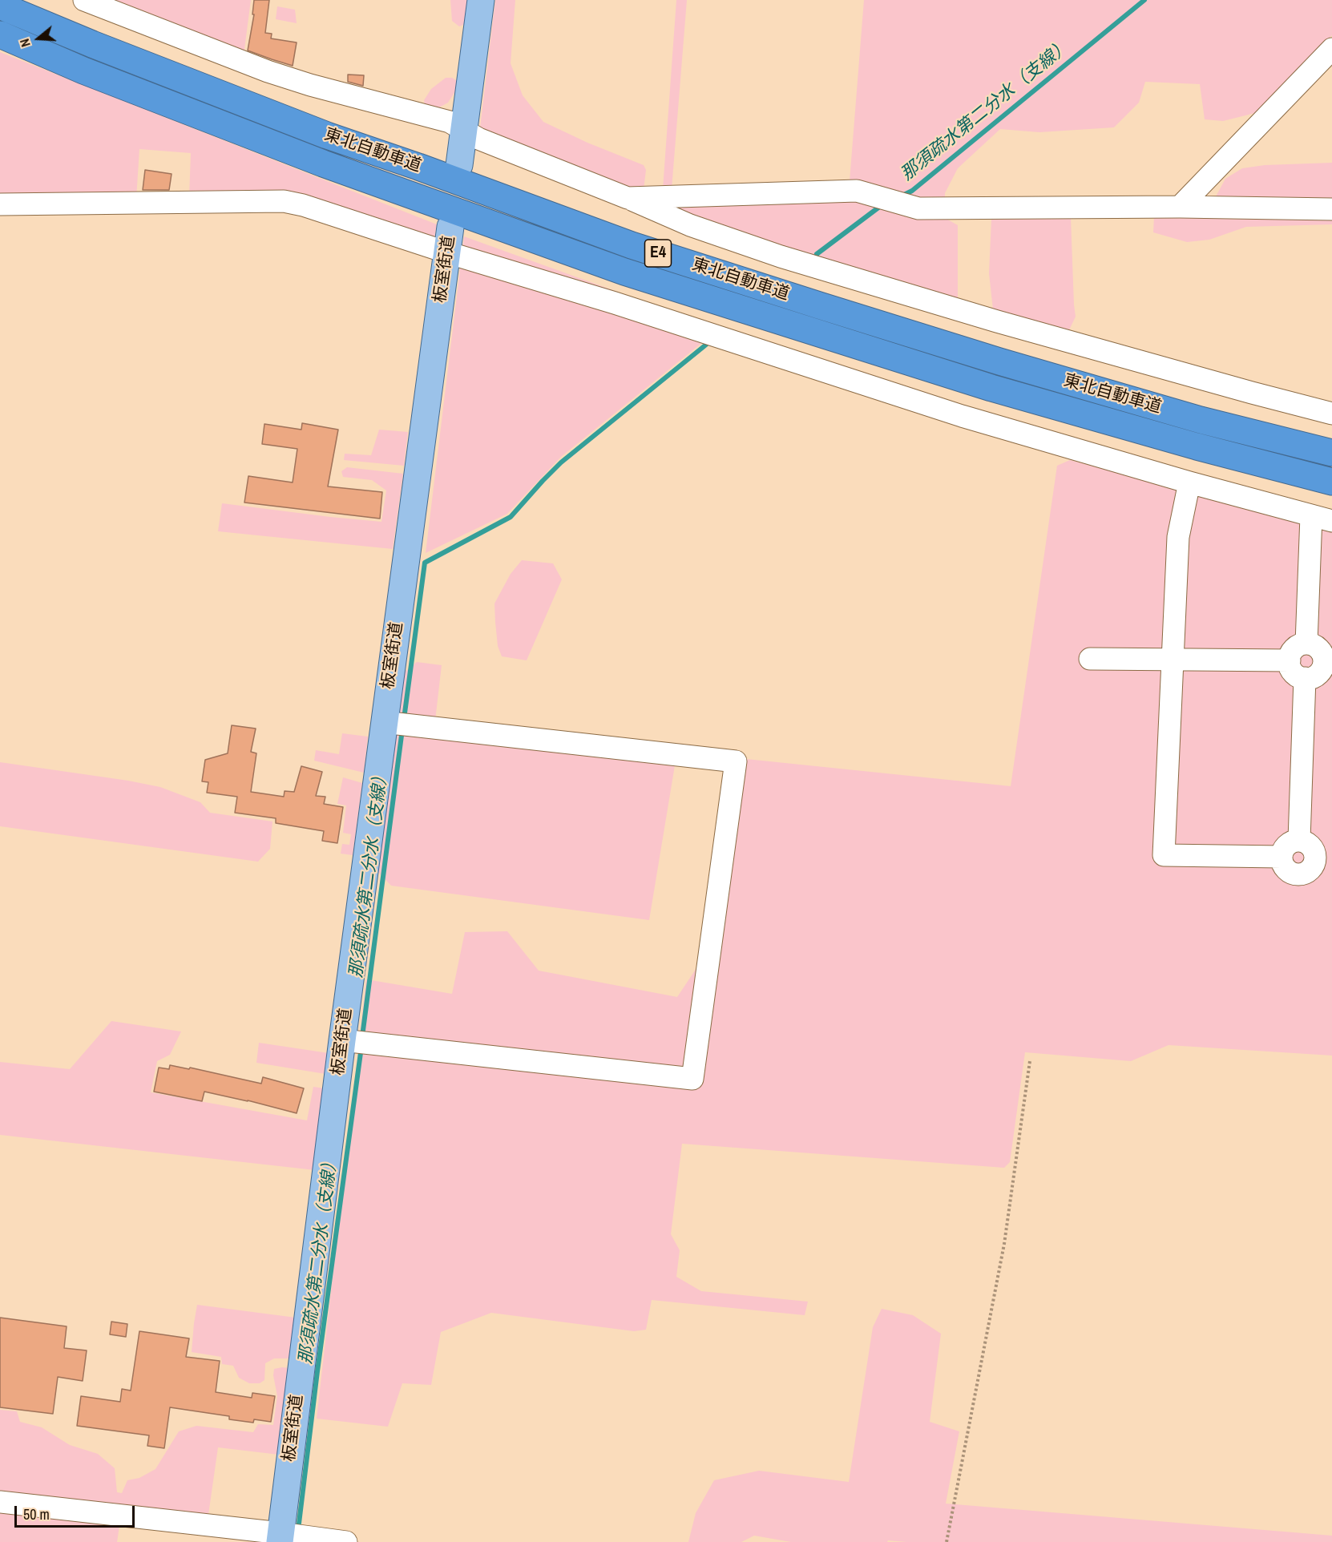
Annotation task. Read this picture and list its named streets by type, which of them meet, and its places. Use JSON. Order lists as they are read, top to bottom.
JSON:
{
  "streets": {
    "highway": ["東北自動車道", "E4"],
    "main road": ["板室街道"]
  },
  "water": ["那須疏水第二分水（支線）"],
  "scale_bar": "50 m",
  "north": "left"
}
